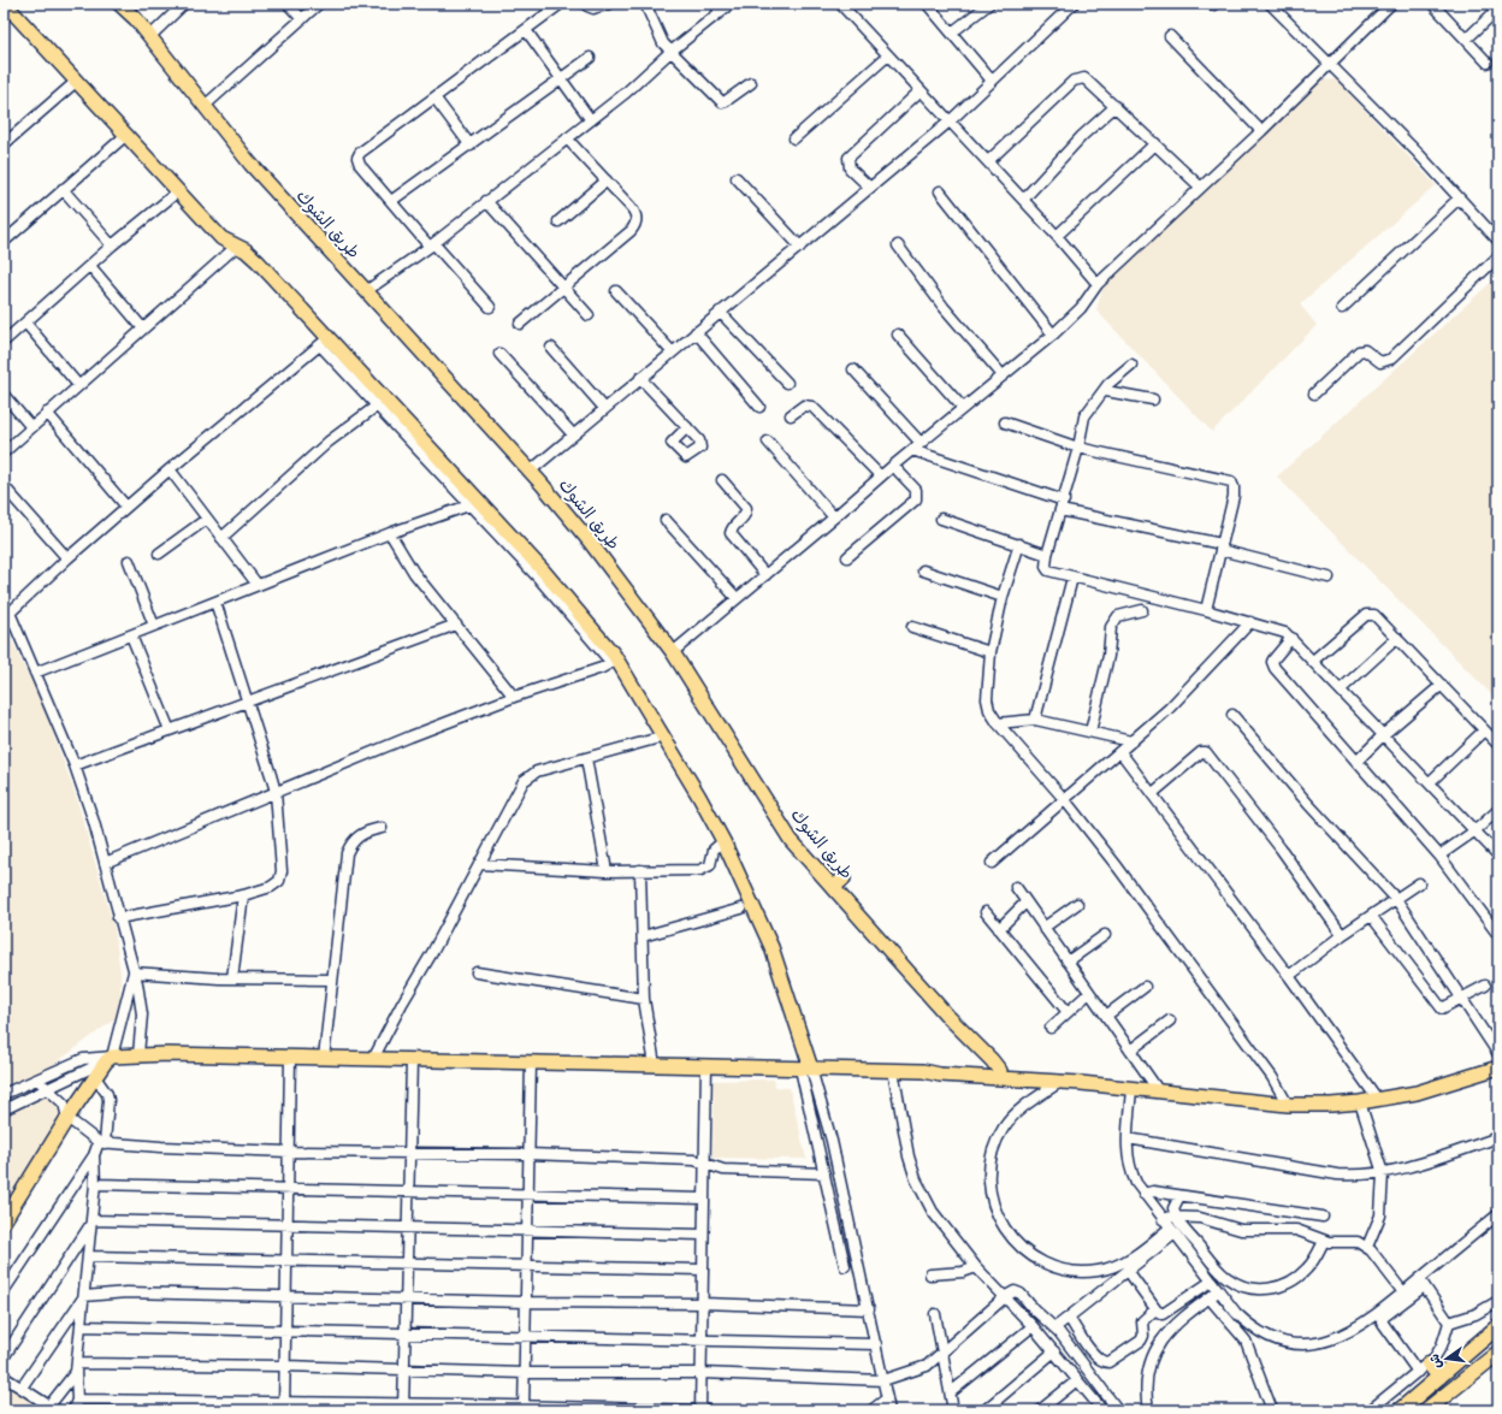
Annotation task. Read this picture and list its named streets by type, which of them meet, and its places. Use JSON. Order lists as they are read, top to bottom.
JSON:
{
  "streets": {
    "main road": ["طريق الشوك"]
  },
  "north": "left"
}
